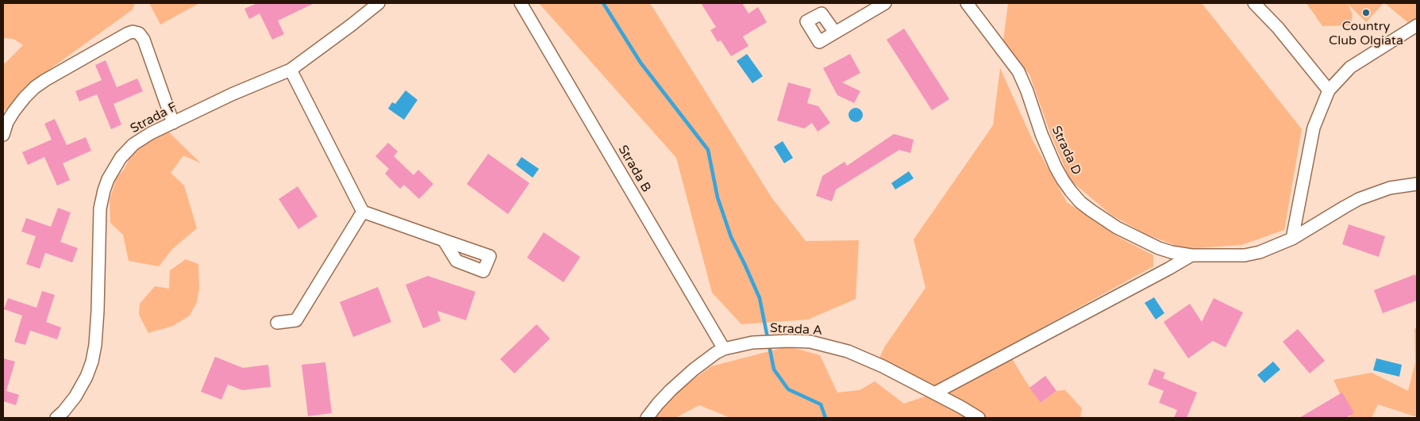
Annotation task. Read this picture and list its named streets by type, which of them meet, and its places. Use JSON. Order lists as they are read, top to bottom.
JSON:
{
  "streets": {
    "street": [
      "Strada F",
      "Strada D",
      "Strada B",
      "Strada A"
    ]
  },
  "crossings": [
    ["Strada B", "Strada A"]
  ],
  "places": ["Country Club Olgiata"]
}
